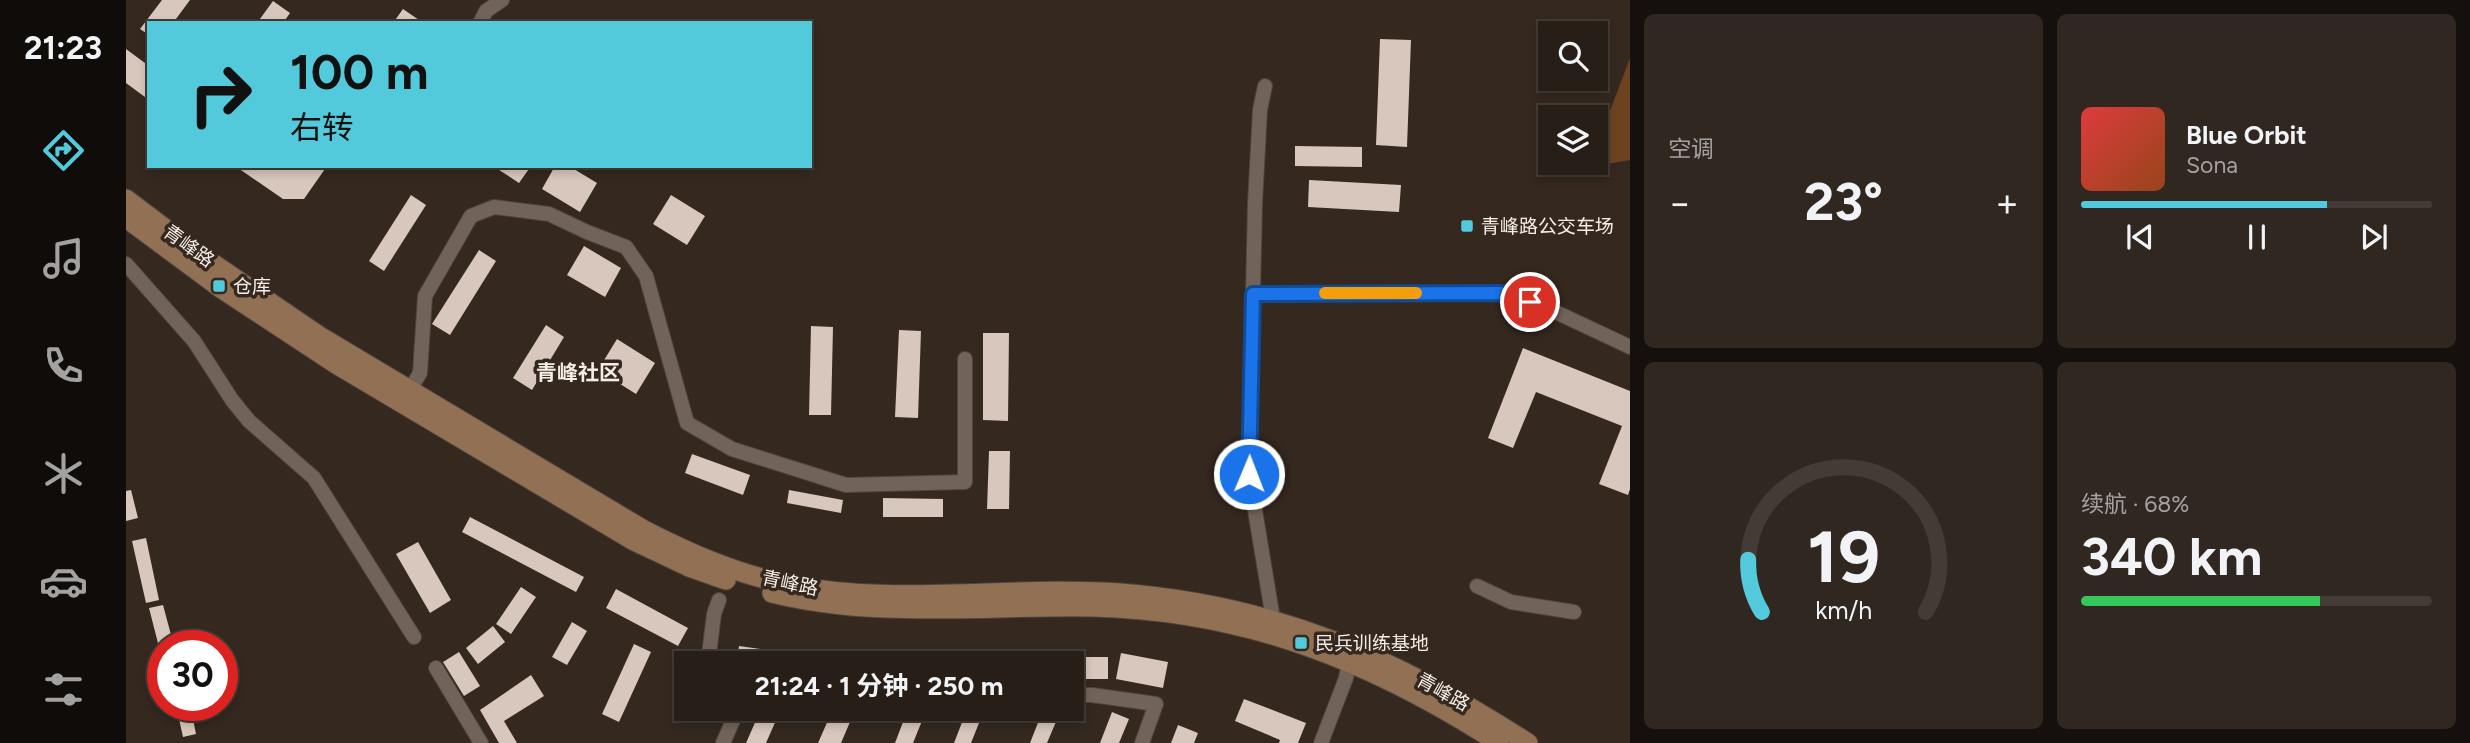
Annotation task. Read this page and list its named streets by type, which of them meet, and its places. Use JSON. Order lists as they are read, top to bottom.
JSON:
{
  "streets": {
    "main road": ["青峰路"]
  },
  "districts": ["青峰社区"],
  "places": {
    "transit": ["青峰路公交车场", "仓库", "民兵训练基地"]
  },
  "page": {
    "tabs": "21:23",
    "tile": [
      "空调",
      ["续航 · 68%", "340 km"]
    ],
    "turn": ["100 m", "右转"],
    "song": ["Blue Orbit", "Sona"],
    "heat": ["−", "23°", "+"],
    "limit": "30",
    "trip": "21:24 · 1 分钟 · 250 m",
    "gauge": ["19", "km/h"]
  }
}
